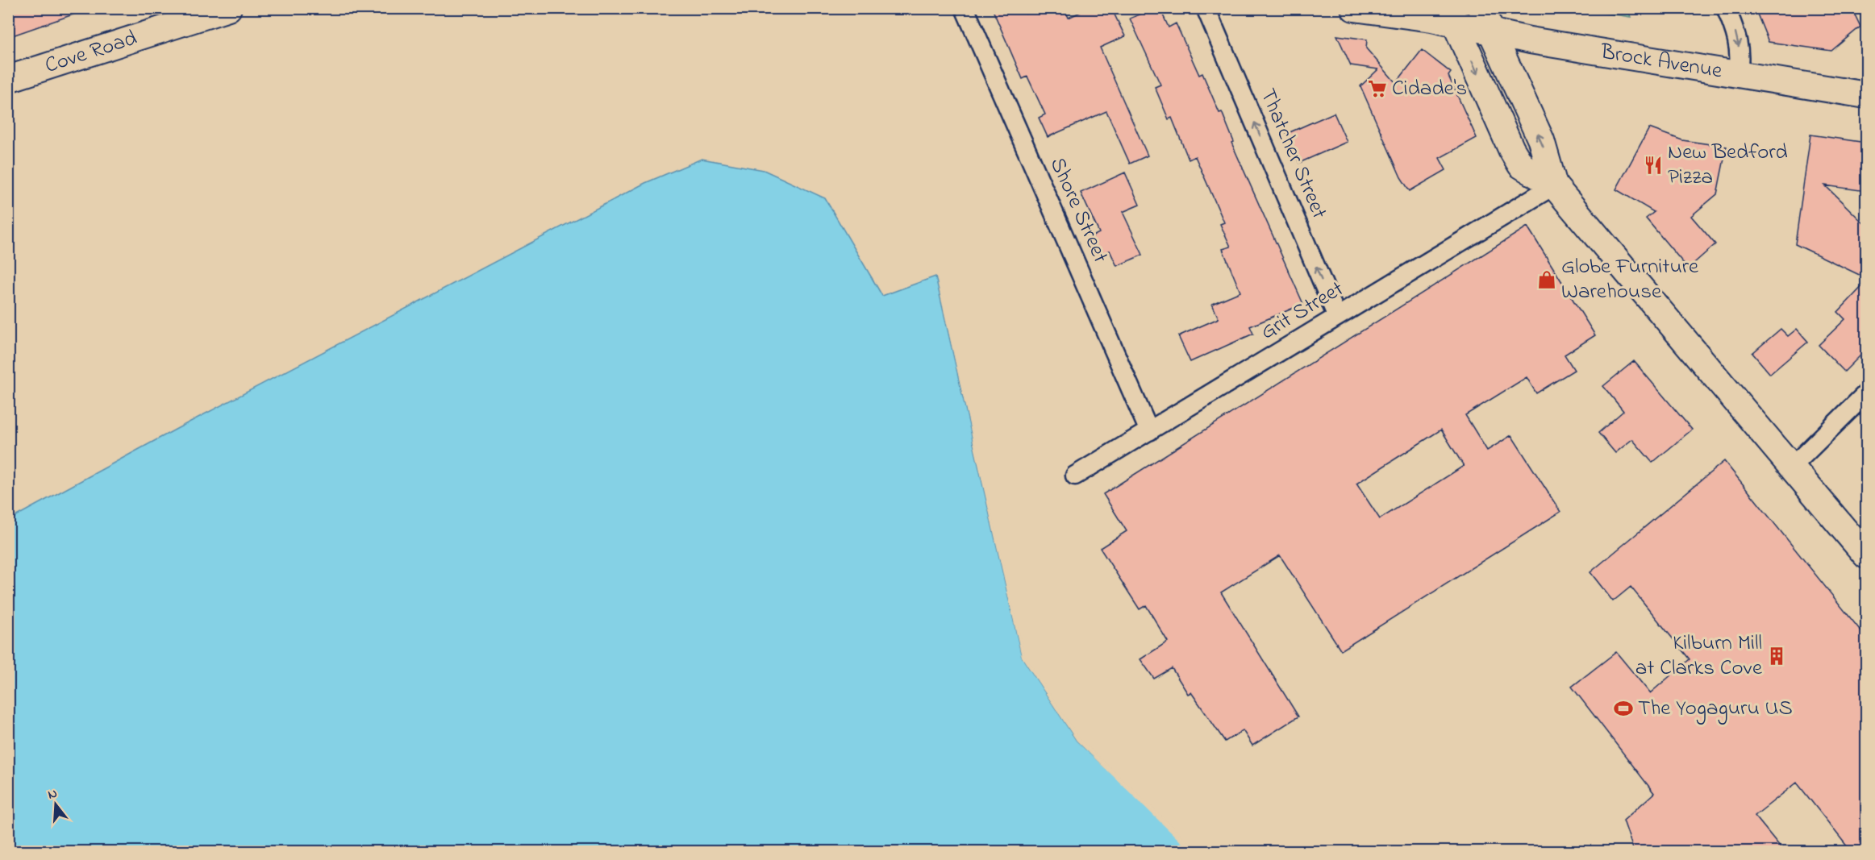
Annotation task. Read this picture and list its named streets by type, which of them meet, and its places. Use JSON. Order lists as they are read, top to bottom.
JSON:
{
  "streets": {
    "main road": ["Cove Road", "Brock Avenue"],
    "street": ["Thatcher Street", "Shore Street", "Grit Street"]
  },
  "crossings": [
    ["Thatcher Street", "Grit Street"],
    ["Shore Street", "Grit Street"]
  ],
  "one_way": ["Thatcher Street"],
  "places": {
    "supermarket": ["Cidade's"],
    "restaurant": ["New Bedford Pizza"],
    "shop": ["Globe Furniture Warehouse"],
    "building": ["Kilburn Mill at Clarks Cove"],
    "sports": ["The Yogaguru US"]
  },
  "north": "top"
}
